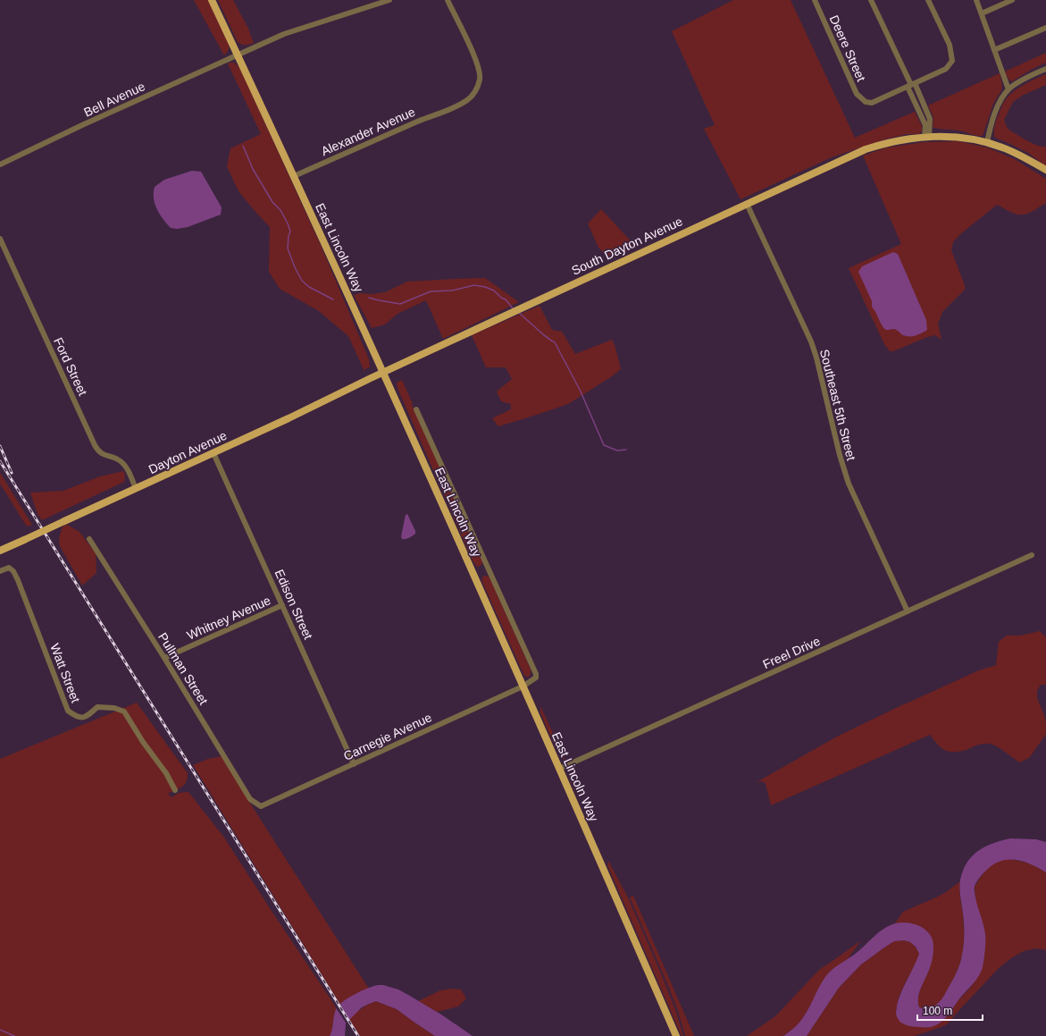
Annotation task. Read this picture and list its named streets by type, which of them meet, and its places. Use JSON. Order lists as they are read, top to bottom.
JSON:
{
  "streets": {
    "main road": ["South Dayton Avenue", "East Lincoln Way", "Dayton Avenue"],
    "street": [
      "Deere Street",
      "Bell Avenue",
      "Alexander Avenue",
      "Ford Street",
      "Southeast 5th Street",
      "Edison Street",
      "Whitney Avenue",
      "Freel Drive",
      "Pullman Street",
      "Watt Street",
      "Carnegie Avenue"
    ]
  },
  "crossings": [
    ["Bell Avenue", "East Lincoln Way"],
    ["Alexander Avenue", "East Lincoln Way"],
    ["South Dayton Avenue", "East Lincoln Way"],
    ["South Dayton Avenue", "Southeast 5th Street"],
    ["South Dayton Avenue", "Dayton Avenue"],
    ["East Lincoln Way", "Dayton Avenue"],
    ["East Lincoln Way", "Freel Drive"],
    ["East Lincoln Way", "Carnegie Avenue"],
    ["Ford Street", "Dayton Avenue"],
    ["Southeast 5th Street", "Freel Drive"],
    ["Dayton Avenue", "Edison Street"],
    ["Edison Street", "Whitney Avenue"],
    ["Edison Street", "Carnegie Avenue"],
    ["Whitney Avenue", "Pullman Street"],
    ["Pullman Street", "Carnegie Avenue"]
  ],
  "scale_bar": "100 m"
}
